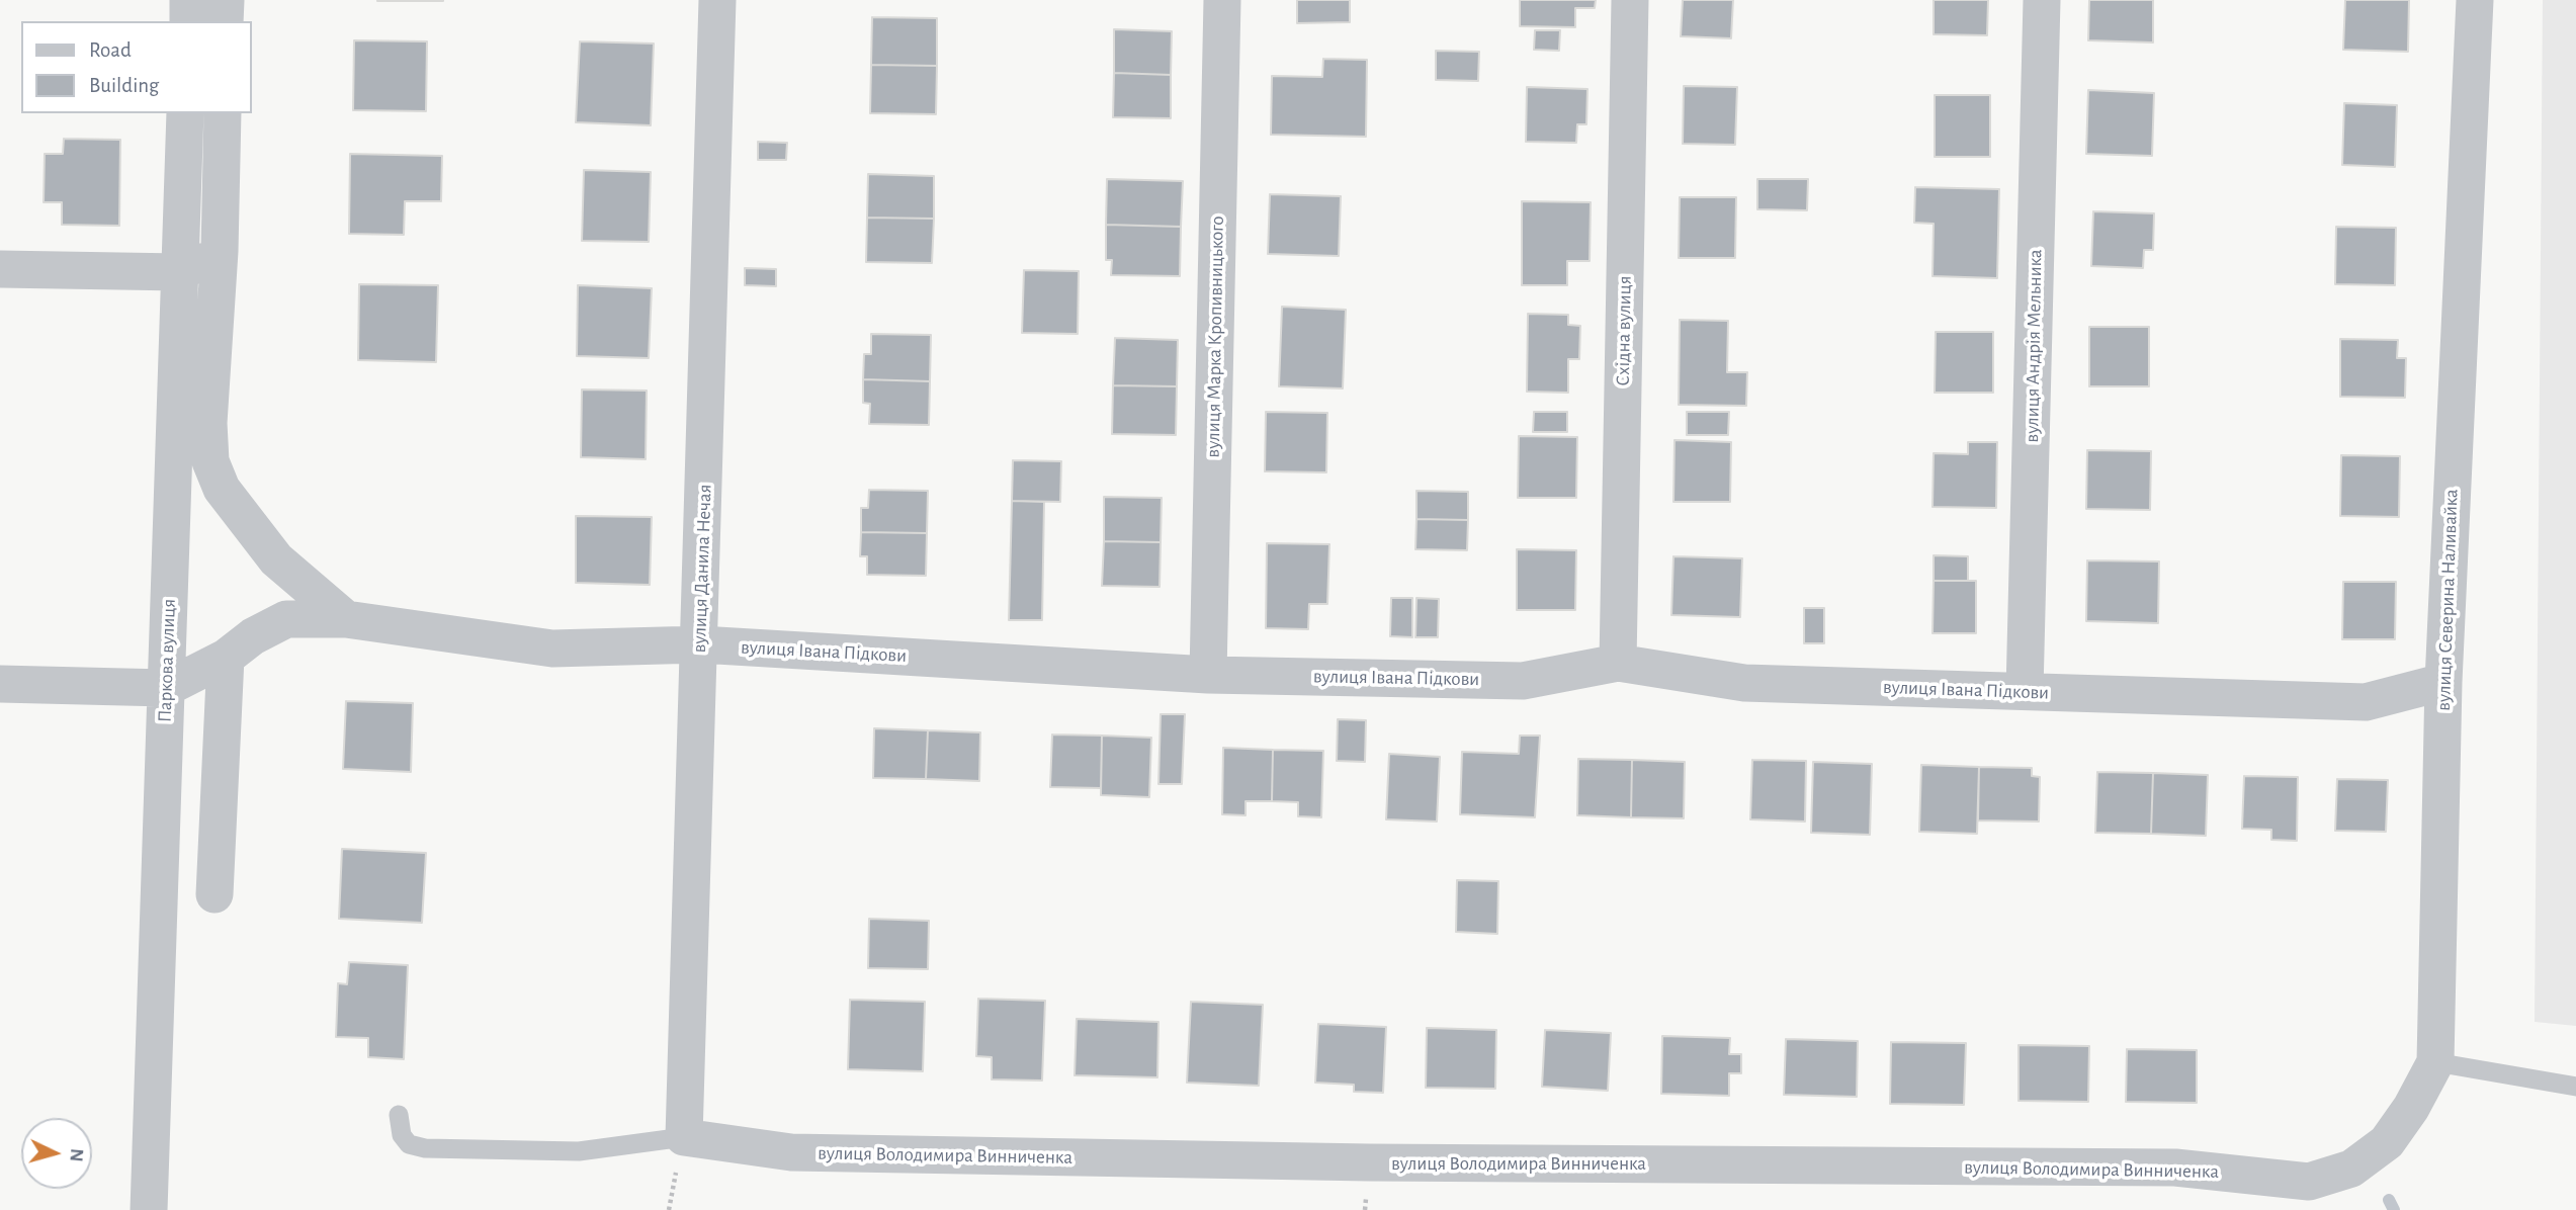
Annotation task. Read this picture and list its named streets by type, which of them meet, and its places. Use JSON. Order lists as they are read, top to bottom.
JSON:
{
  "streets": {
    "street": [
      "Східна вулиця",
      "вулиця Марка Кропивницького",
      "вулиця Андрія Мельника",
      "вулиця Данила Нечая",
      "вулиця Северина Наливайка",
      "вулиця Івана Підкови",
      "Паркова вулиця",
      "вулиця Володимира Винниченка"
    ]
  },
  "crossings": [
    ["Східна вулиця", "вулиця Івана Підкови"],
    ["вулиця Марка Кропивницького", "вулиця Івана Підкови"],
    ["вулиця Андрія Мельника", "вулиця Івана Підкови"],
    ["вулиця Данила Нечая", "вулиця Івана Підкови"],
    ["вулиця Данила Нечая", "вулиця Володимира Винниченка"],
    ["вулиця Северина Наливайка", "вулиця Івана Підкови"],
    ["вулиця Северина Наливайка", "вулиця Володимира Винниченка"]
  ],
  "legend": ["Road", "Building"],
  "north": "right"
}
